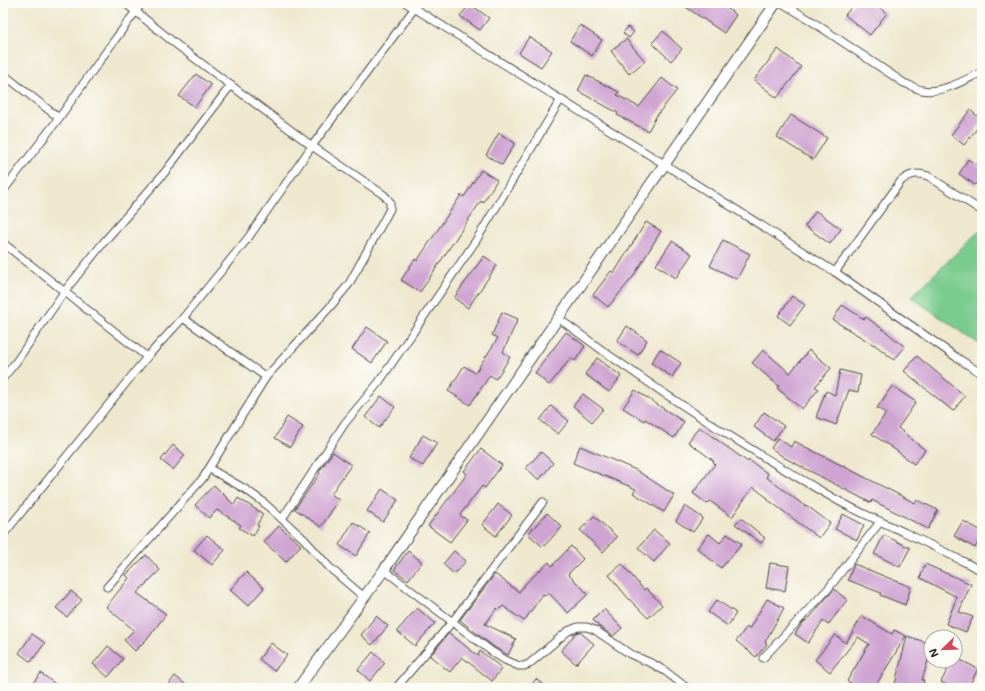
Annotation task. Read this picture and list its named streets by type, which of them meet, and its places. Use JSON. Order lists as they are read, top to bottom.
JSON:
{
  "north": "bottom left"
}
